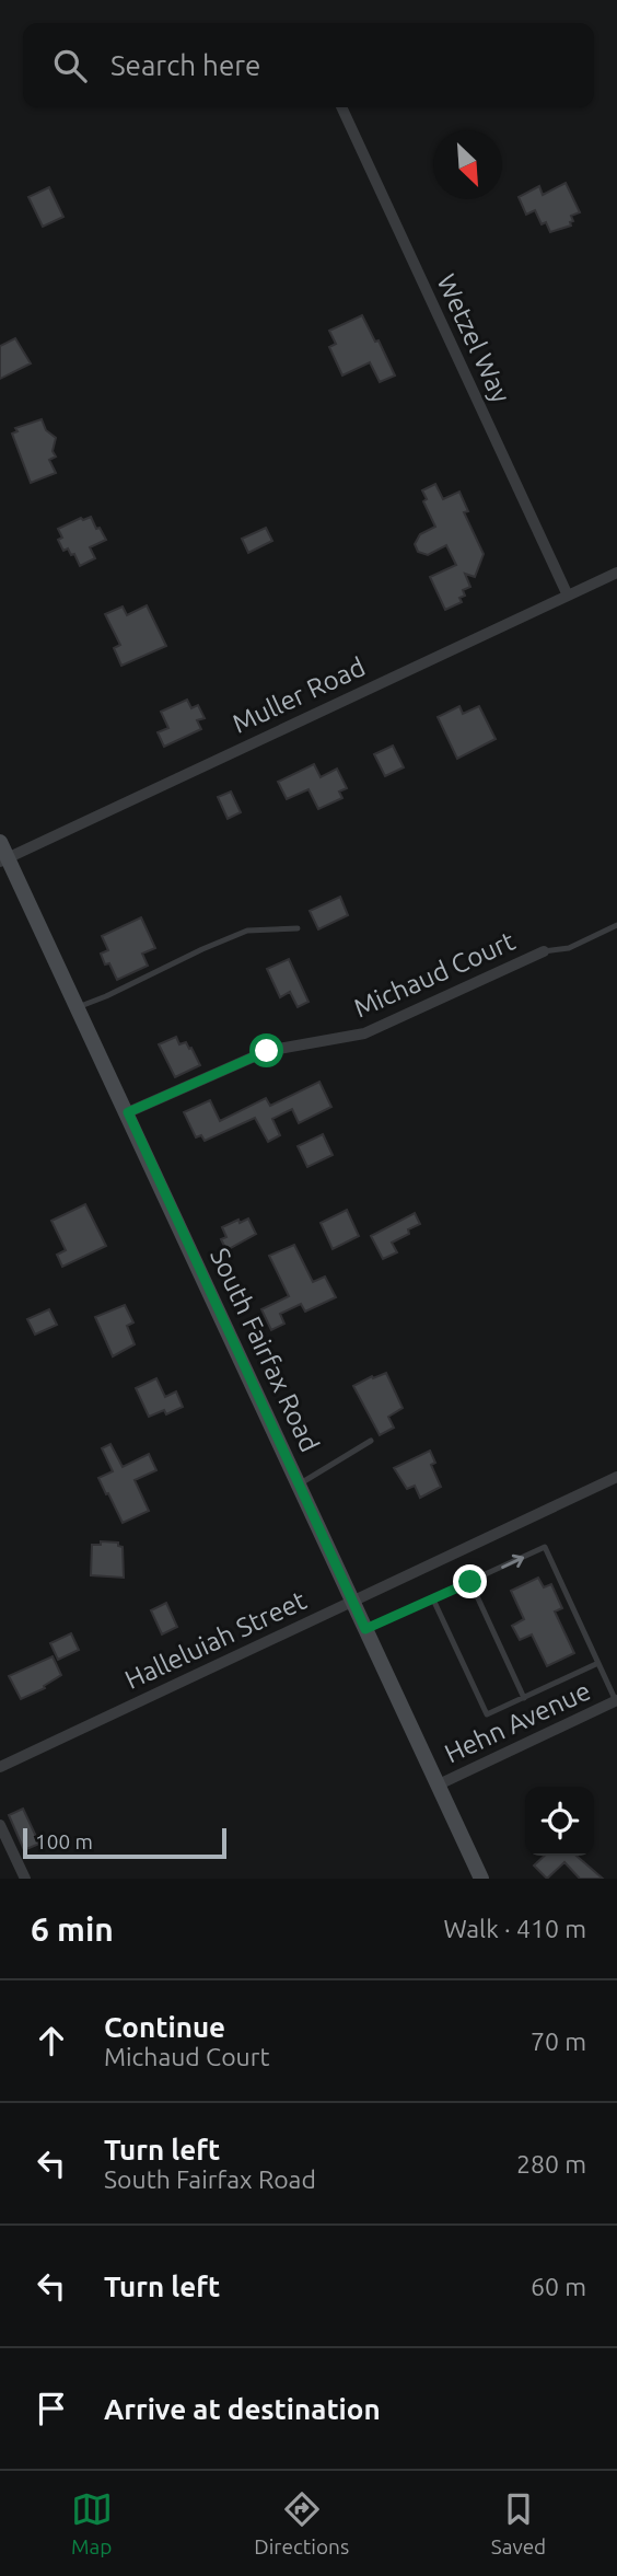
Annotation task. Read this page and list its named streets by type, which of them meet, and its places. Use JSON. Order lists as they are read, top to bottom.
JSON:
{
  "streets": {
    "street": [
      "Wetzel Way",
      "Muller Road",
      "Michaud Court",
      "South Fairfax Road",
      "Halleluiah Street",
      "Hehn Avenue"
    ]
  },
  "crossings": [
    ["Wetzel Way", "Muller Road"],
    ["Muller Road", "South Fairfax Road"],
    ["Michaud Court", "South Fairfax Road"],
    ["South Fairfax Road", "Halleluiah Street"],
    ["South Fairfax Road", "Hehn Avenue"]
  ],
  "scale_bar": "100 m",
  "north": "bottom right",
  "page": {
    "search": "Search here",
    "scale": "100 m",
    "heading": ["6 min", "Walk · 410 m"],
    "list": [
      ["Continue", "Michaud Court", "70 m"],
      ["Turn left", "South Fairfax Road", "280 m"],
      ["Turn left", "60 m"],
      "Arrive at destination"
    ],
    "nav": ["Map", "Directions", "Saved"]
  }
}
